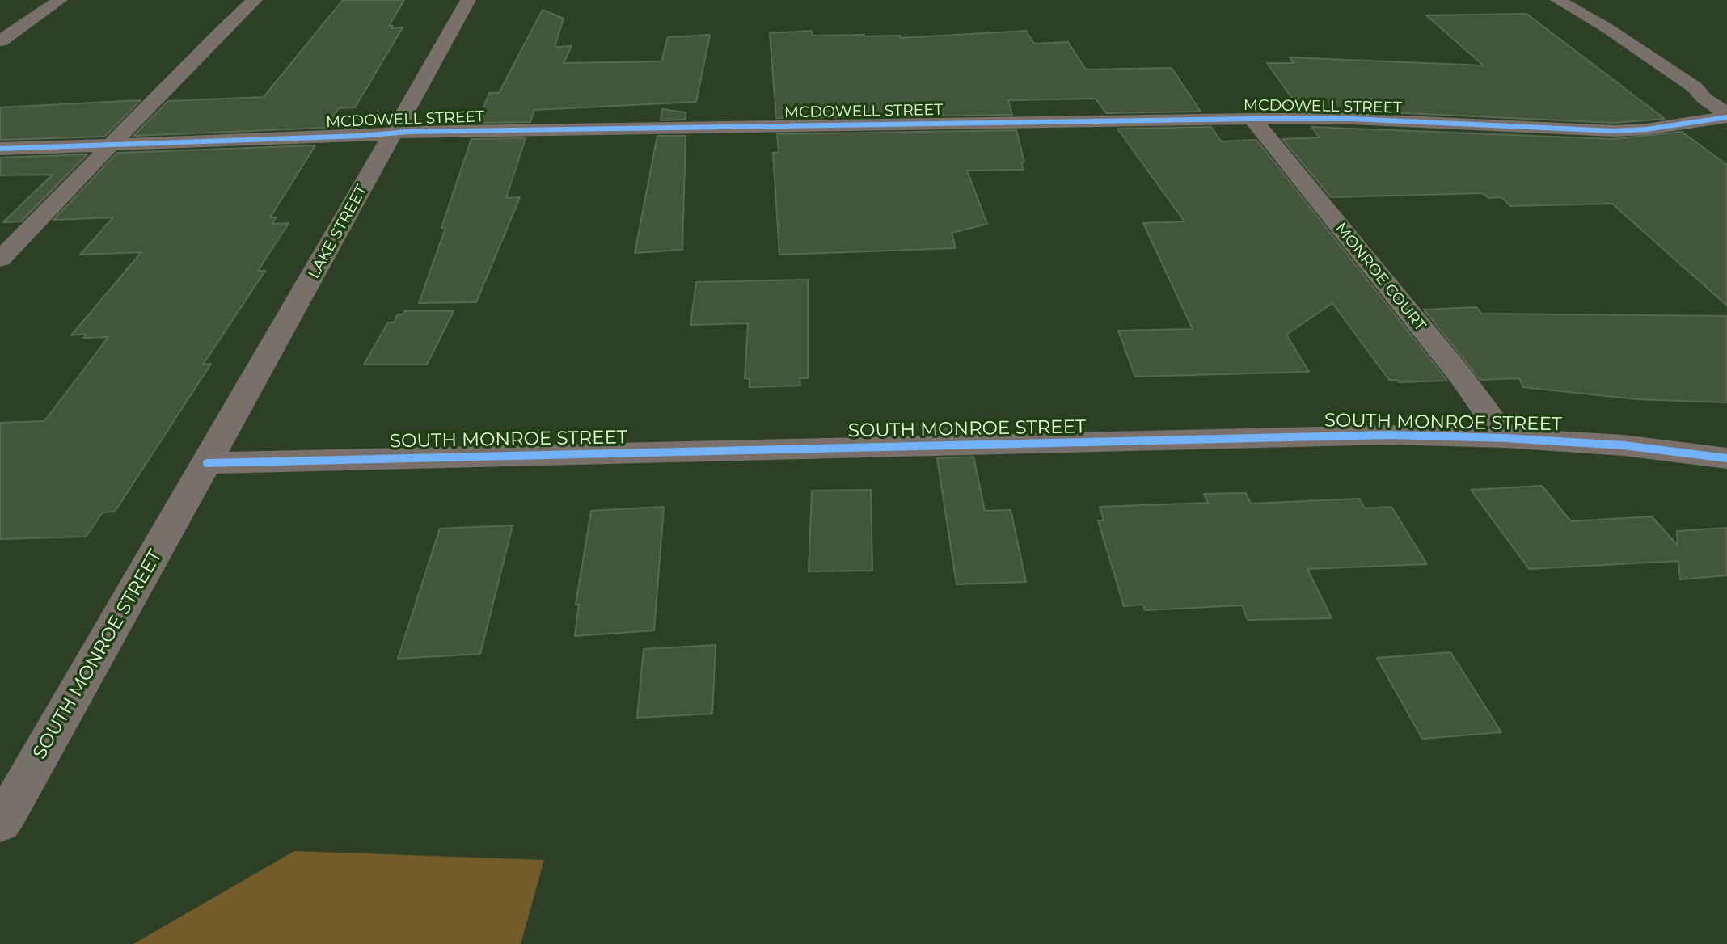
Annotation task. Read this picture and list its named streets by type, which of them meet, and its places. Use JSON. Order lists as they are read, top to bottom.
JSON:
{
  "streets": {
    "street": [
      "MCDOWELL STREET",
      "LAKE STREET",
      "MONROE COURT",
      "SOUTH MONROE STREET"
    ]
  },
  "crossings": [
    ["MCDOWELL STREET", "LAKE STREET"],
    ["MCDOWELL STREET", "MONROE COURT"],
    ["LAKE STREET", "SOUTH MONROE STREET"],
    ["MONROE COURT", "SOUTH MONROE STREET"]
  ]
}
